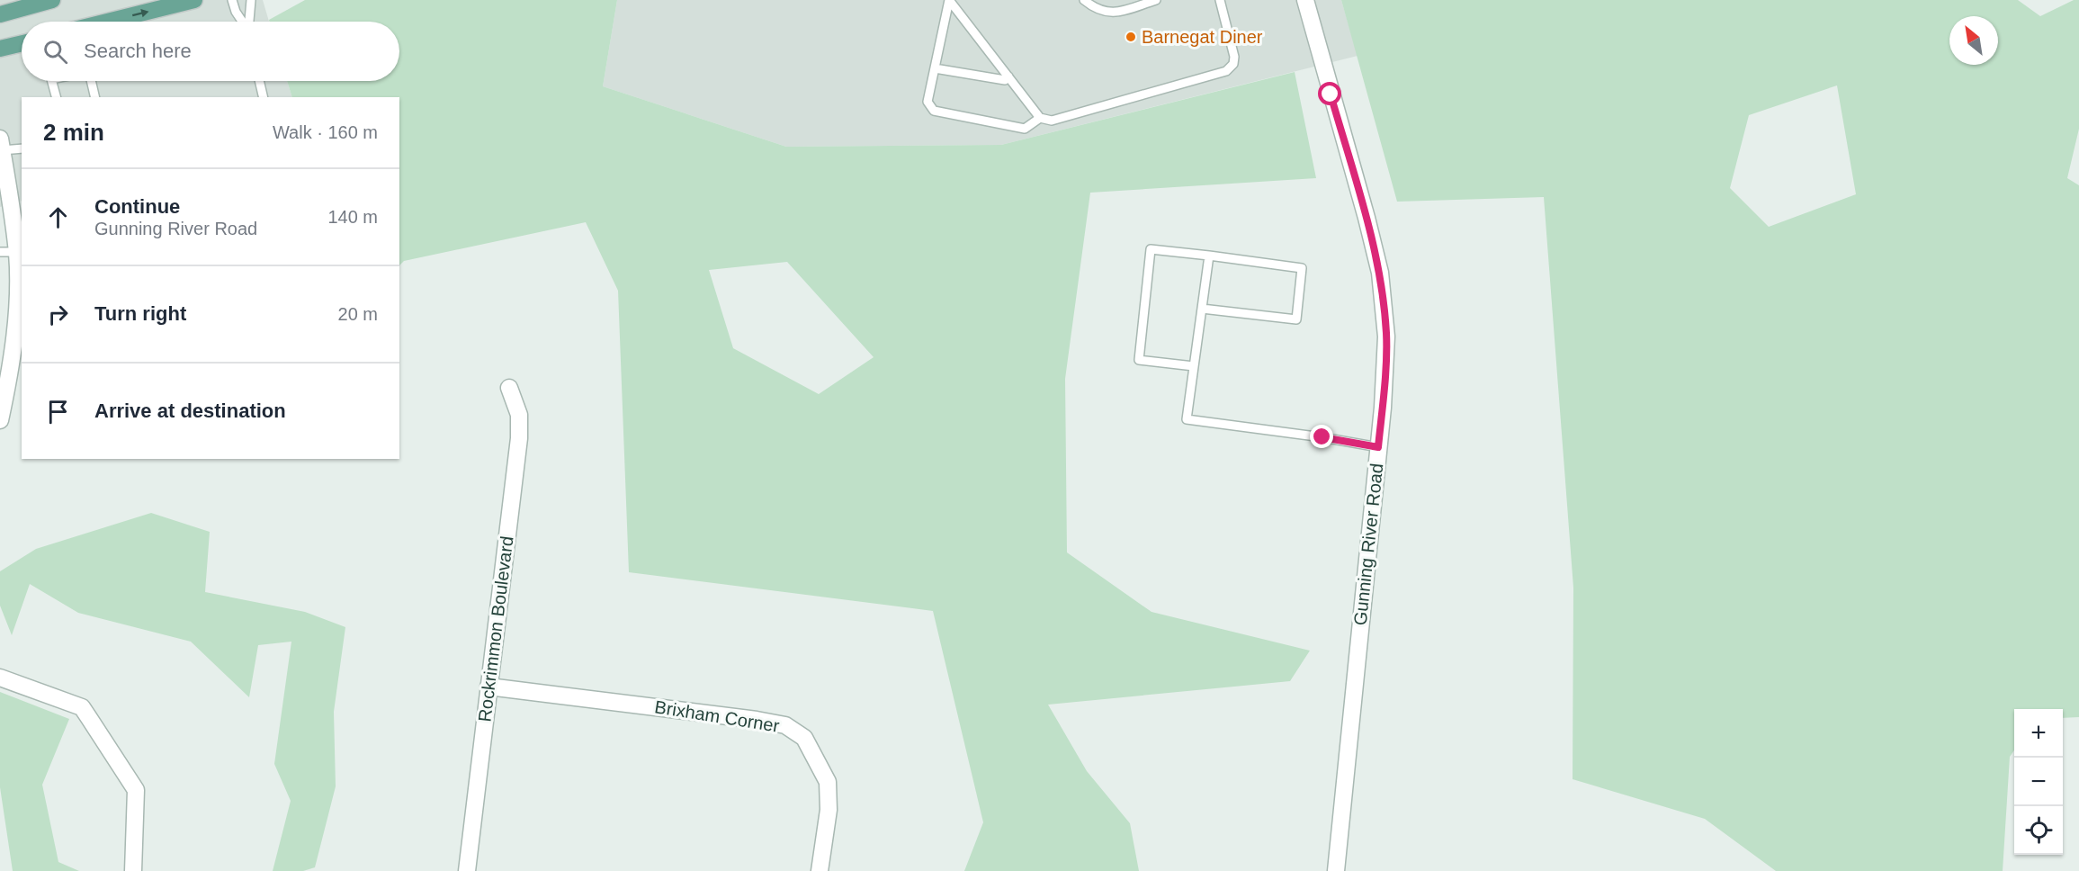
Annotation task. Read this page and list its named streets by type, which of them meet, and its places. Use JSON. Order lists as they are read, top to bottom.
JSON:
{
  "streets": {
    "street": ["Gunning River Road", "Rockrimmon Boulevard", "Brixham Corner"]
  },
  "crossings": [
    ["Rockrimmon Boulevard", "Brixham Corner"]
  ],
  "places": ["Barnegat Diner"],
  "north": "top left",
  "page": {
    "search": "Search here",
    "heading": ["2 min", "Walk · 160 m"],
    "list": [
      ["Continue", "Gunning River Road", "140 m"],
      ["Turn right", "20 m"],
      "Arrive at destination"
    ],
    "map_buttons": ["+", "−"]
  }
}
